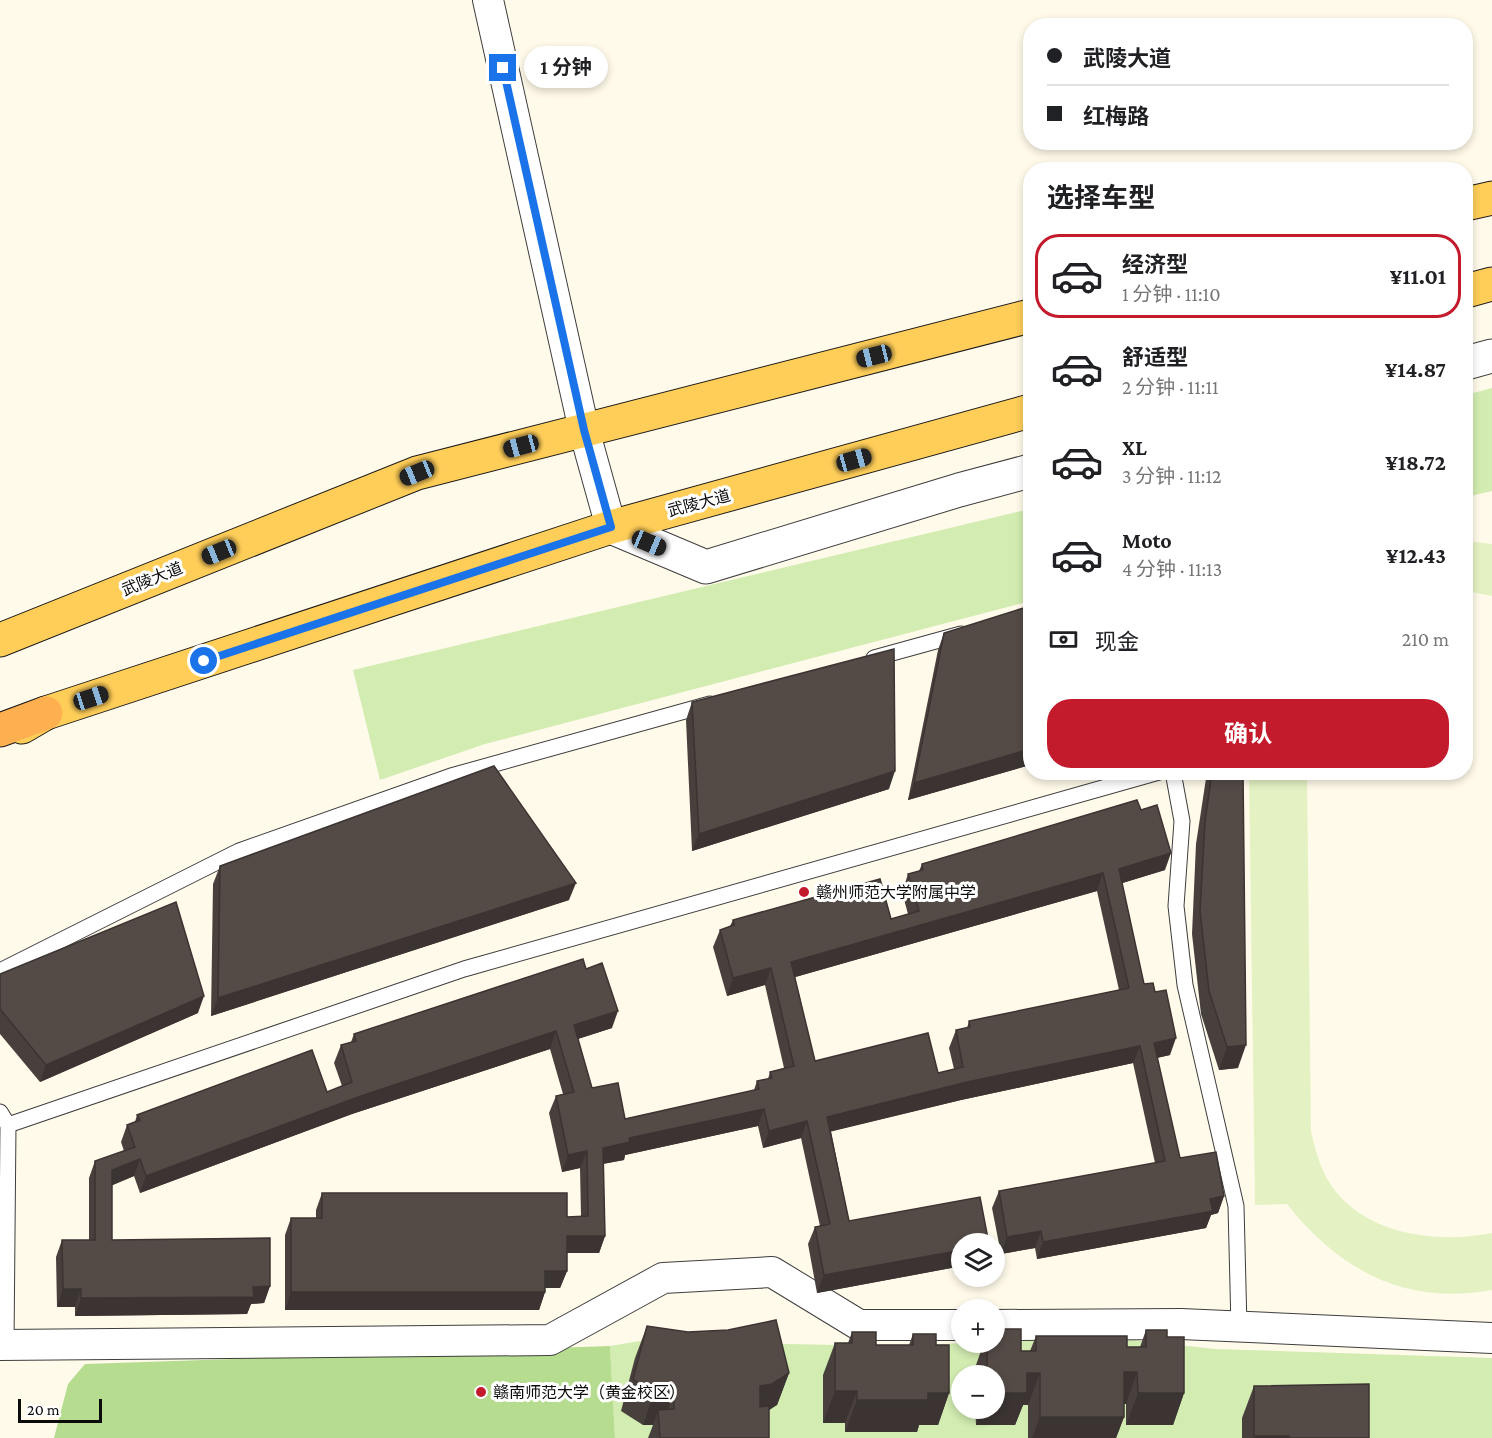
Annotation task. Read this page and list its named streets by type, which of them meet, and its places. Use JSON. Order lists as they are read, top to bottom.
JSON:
{
  "streets": {
    "main road": ["武陵大道"]
  },
  "places": ["赣州师范大学附属中学", "赣南师范大学（黄金校区）"],
  "scale_bar": "20 m",
  "page": {
    "banner": ["武陵大道", "红梅路"],
    "bubble": "1 分钟",
    "heading": "选择车型",
    "list": [
      {
        "name": "经济型",
        "note": "1 分钟 · 11:10",
        "value": "¥11.01"
      },
      {
        "name": "舒适型",
        "note": "2 分钟 · 11:11",
        "value": "¥14.87"
      },
      {
        "name": "XL",
        "note": "3 分钟 · 11:12",
        "value": "¥18.72"
      },
      {
        "name": "Moto",
        "note": "4 分钟 · 11:13",
        "value": "¥12.43"
      }
    ],
    "pay": ["现金", "210 m"],
    "buttons": "确认",
    "map_buttons": ["+", "−"],
    "scale": "20 m"
  }
}
